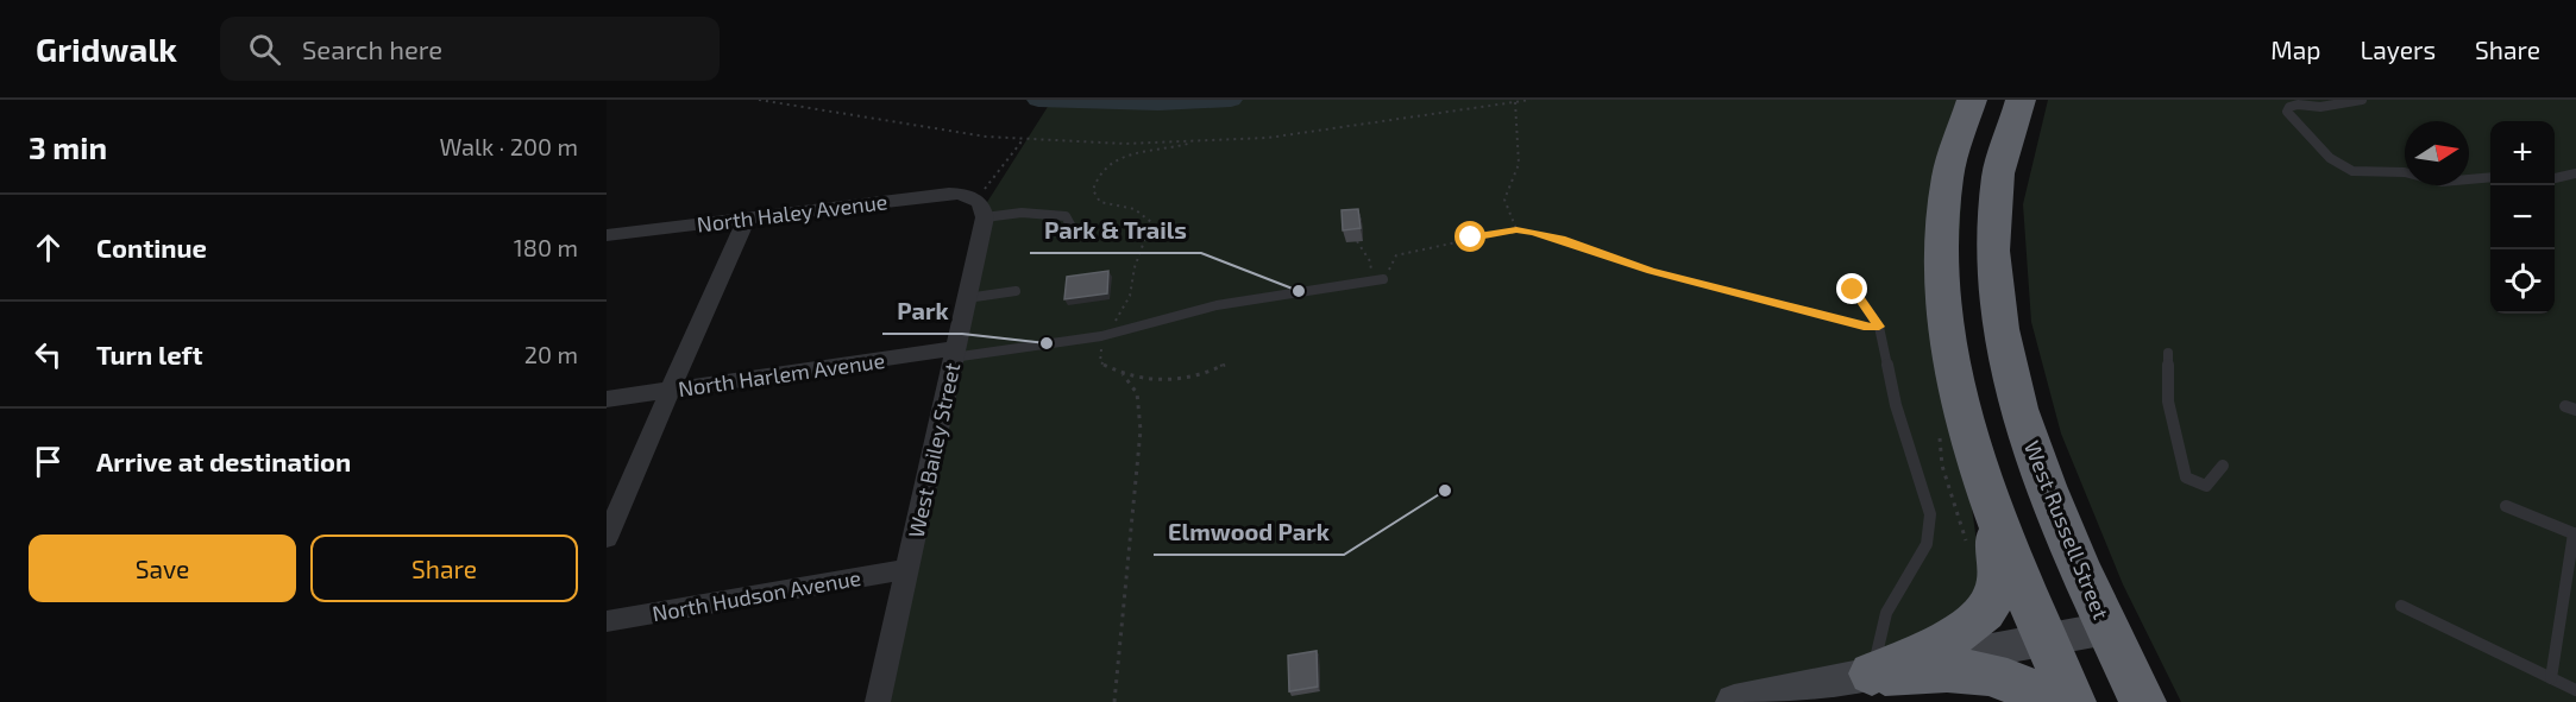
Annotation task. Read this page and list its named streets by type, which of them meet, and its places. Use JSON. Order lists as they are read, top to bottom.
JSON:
{
  "streets": {
    "highway": ["West Russell Street"],
    "street": [
      "North Haley Avenue",
      "North Harlem Avenue",
      "West Bailey Street",
      "North Hudson Avenue"
    ]
  },
  "crossings": [
    ["North Haley Avenue", "West Bailey Street"],
    ["North Harlem Avenue", "West Bailey Street"],
    ["West Bailey Street", "North Hudson Avenue"]
  ],
  "places": ["Park & Trails", "Park", "Elmwood Park"],
  "north": "right",
  "page": {
    "header": "Gridwalk",
    "search": "Search here",
    "nav": ["Map", "Layers", "Share"],
    "heading": ["3 min", "Walk · 200 m"],
    "map_buttons": ["+", "−"],
    "list": [
      ["Continue", "180 m"],
      ["Turn left", "20 m"],
      "Arrive at destination"
    ],
    "buttons": ["Save", "Share"]
  }
}
